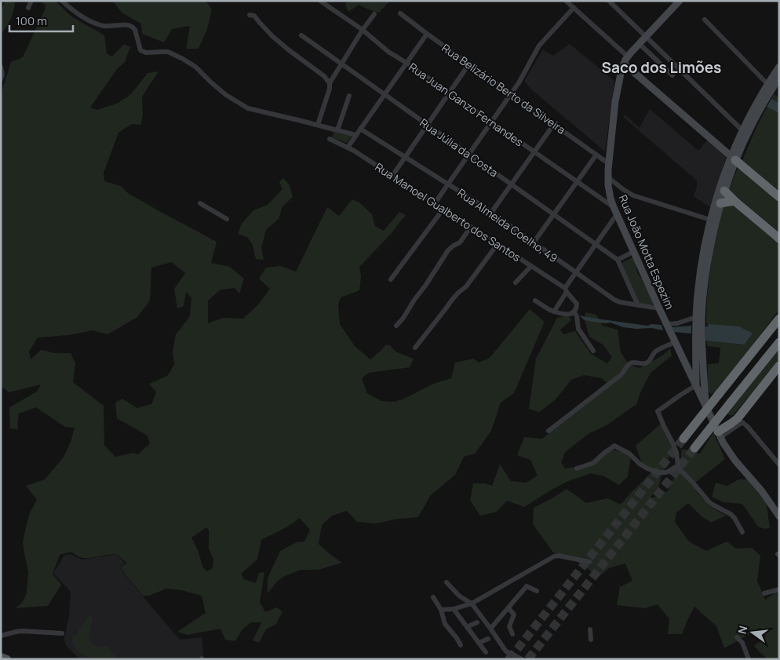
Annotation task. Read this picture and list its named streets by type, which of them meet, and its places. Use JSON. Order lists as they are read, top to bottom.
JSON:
{
  "streets": {
    "main road": ["Rua João Motta Espezim"],
    "street": [
      "Rua Belizário Berto da Silveira",
      "Rua Juan Ganzo Fernandes",
      "Rua Júlia da Costa",
      "Rua Manoel Gualberto dos Santos",
      "Rua Almeida Coelho, 49"
    ]
  },
  "crossings": [
    ["Rua Belizário Berto da Silveira", "Rua João Motta Espezim"],
    ["Rua Juan Ganzo Fernandes", "Rua João Motta Espezim"],
    ["Rua Almeida Coelho, 49", "Rua João Motta Espezim"]
  ],
  "districts": ["Saco dos Limões"],
  "scale_bar": "100 m",
  "north": "left"
}
